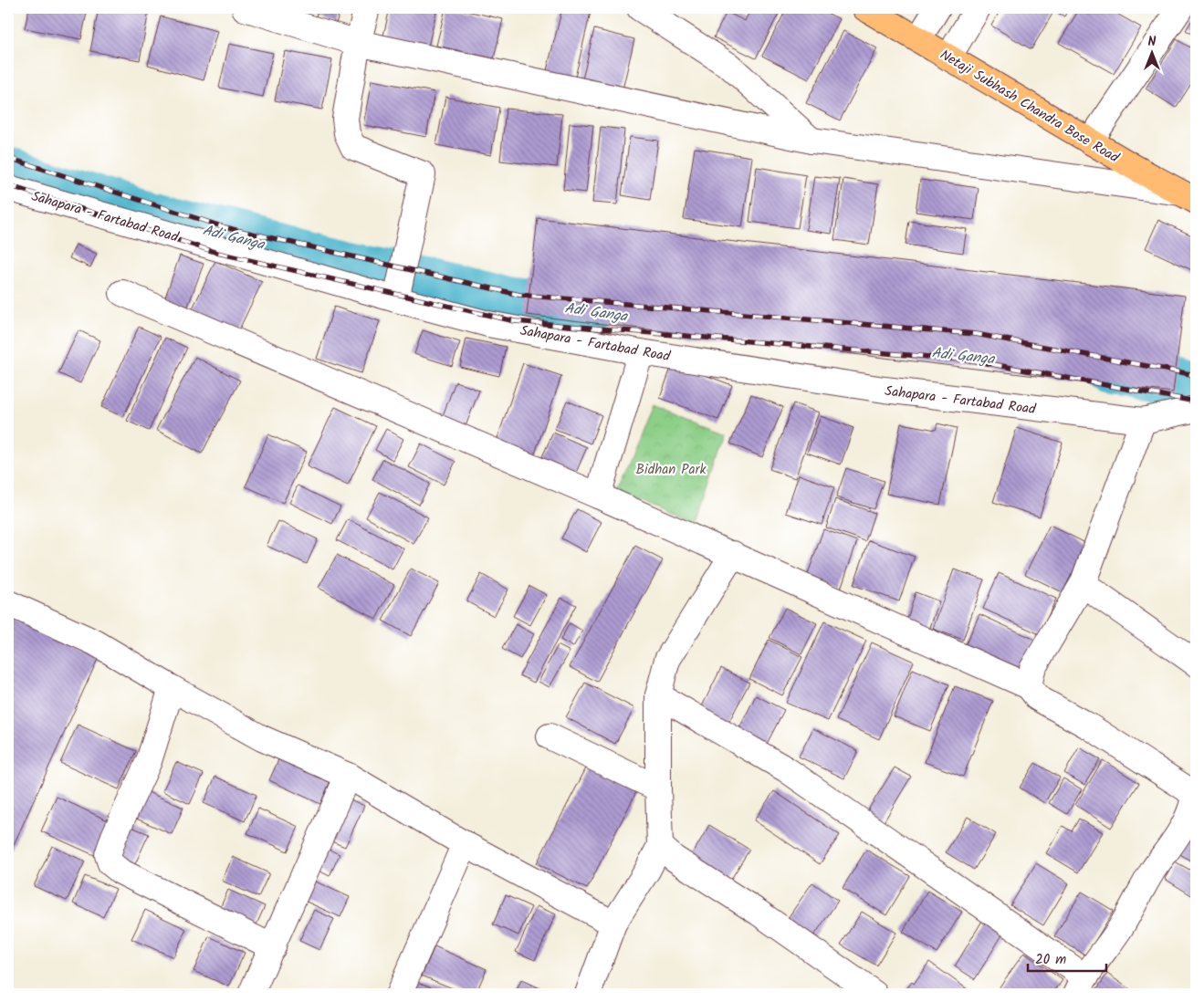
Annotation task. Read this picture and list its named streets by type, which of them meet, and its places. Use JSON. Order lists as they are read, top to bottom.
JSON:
{
  "streets": {
    "main road": ["Netaji Subhash Chandra Bose Road"],
    "street": ["Sahapara - Fartabad Road"]
  },
  "water": ["Adi Ganga"],
  "parks": ["Bidhan Park"],
  "scale_bar": "20 m",
  "north": "top"
}
